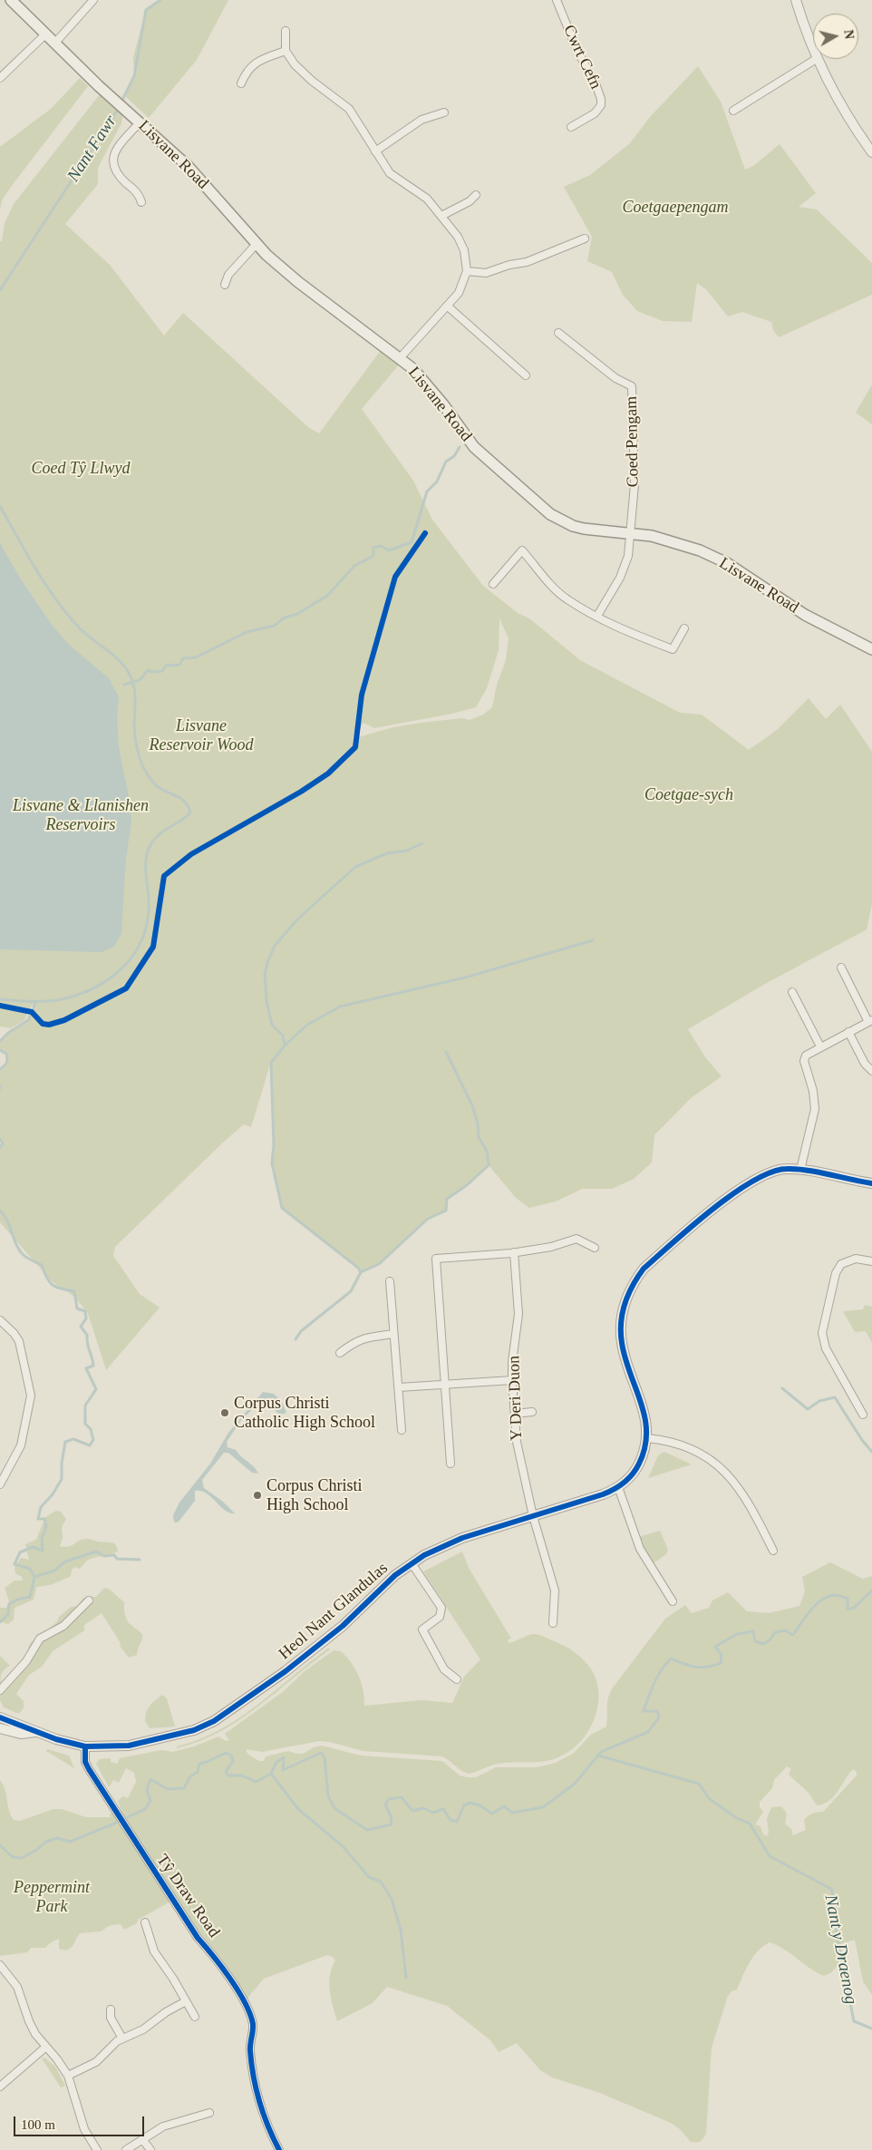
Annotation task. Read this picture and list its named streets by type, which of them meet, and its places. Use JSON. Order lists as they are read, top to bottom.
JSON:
{
  "streets": {
    "main road": ["Lisvane Road"],
    "street": [
      "Cwrt Cefn",
      "Coed Pengam",
      "Y Deri Duon",
      "Heol Nant Glandulas",
      "Tŷ Draw Road"
    ]
  },
  "crossings": [
    ["Lisvane Road", "Coed Pengam"],
    ["Y Deri Duon", "Heol Nant Glandulas"],
    ["Heol Nant Glandulas", "Tŷ Draw Road"]
  ],
  "water": ["Nant Fawr", "Nant y Draenog"],
  "parks": [
    "Coetgaepengam",
    "Coed Tŷ Llwyd",
    "Lisvane Reservoir Wood",
    "Coetgae-sych",
    "Lisvane & Llanishen Reservoirs",
    "Peppermint Park"
  ],
  "places": ["Corpus Christi Catholic High School", "Corpus Christi High School"],
  "scale_bar": "100 m",
  "north": "right"
}
